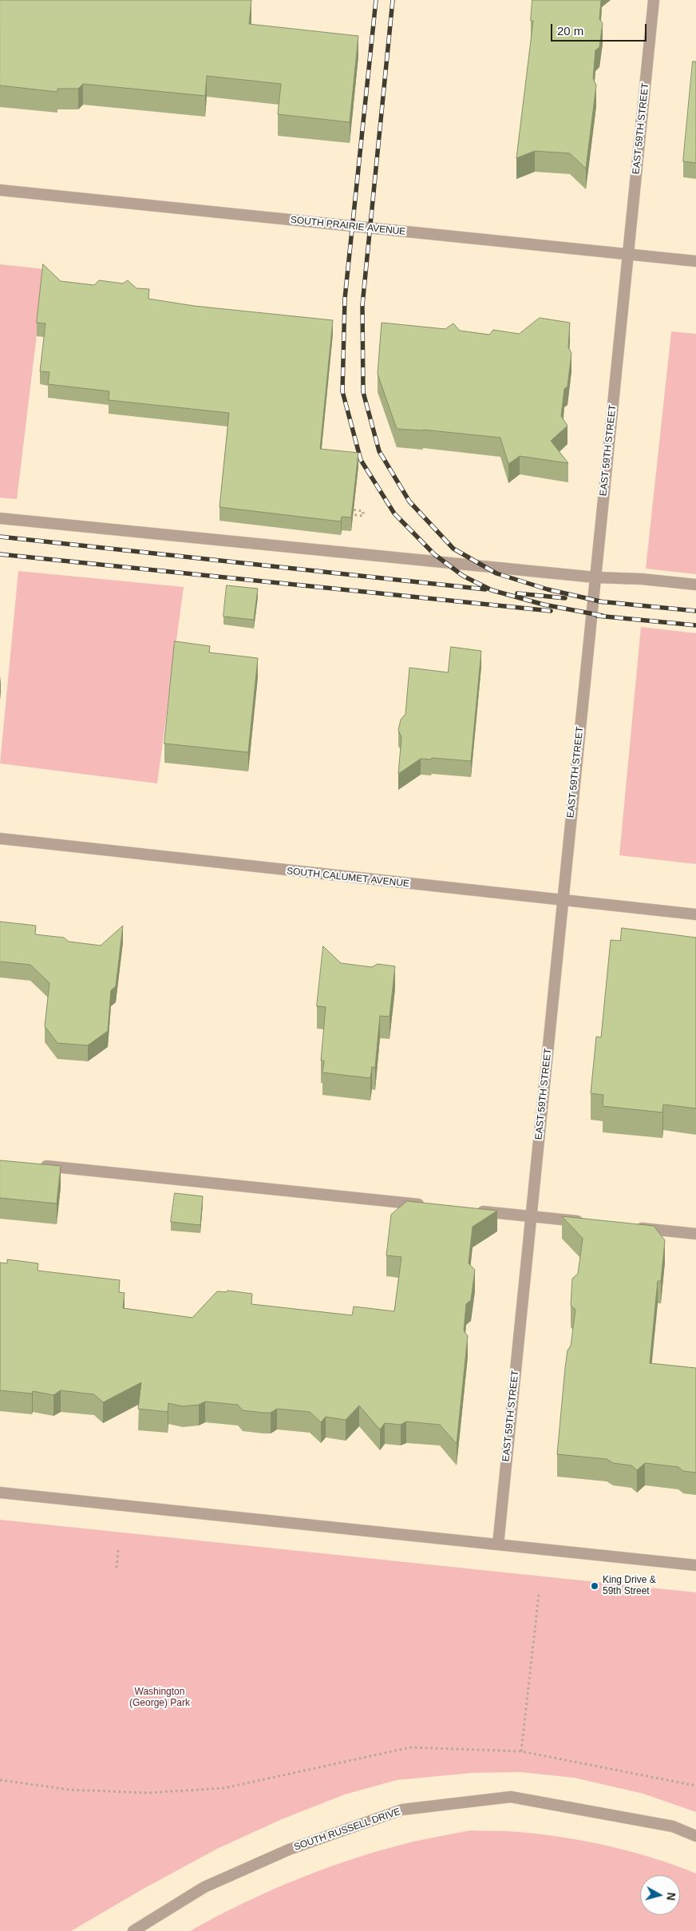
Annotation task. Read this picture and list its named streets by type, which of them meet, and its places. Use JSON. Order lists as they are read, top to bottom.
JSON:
{
  "streets": {
    "street": [
      "EAST 59TH STREET",
      "SOUTH PRAIRIE AVENUE",
      "SOUTH CALUMET AVENUE",
      "SOUTH RUSSELL DRIVE"
    ]
  },
  "crossings": [
    ["EAST 59TH STREET", "SOUTH PRAIRIE AVENUE"],
    ["EAST 59TH STREET", "SOUTH CALUMET AVENUE"]
  ],
  "parks": ["Washington (George) Park"],
  "places": ["King Drive & 59th Street"],
  "scale_bar": "20 m",
  "north": "right"
}
